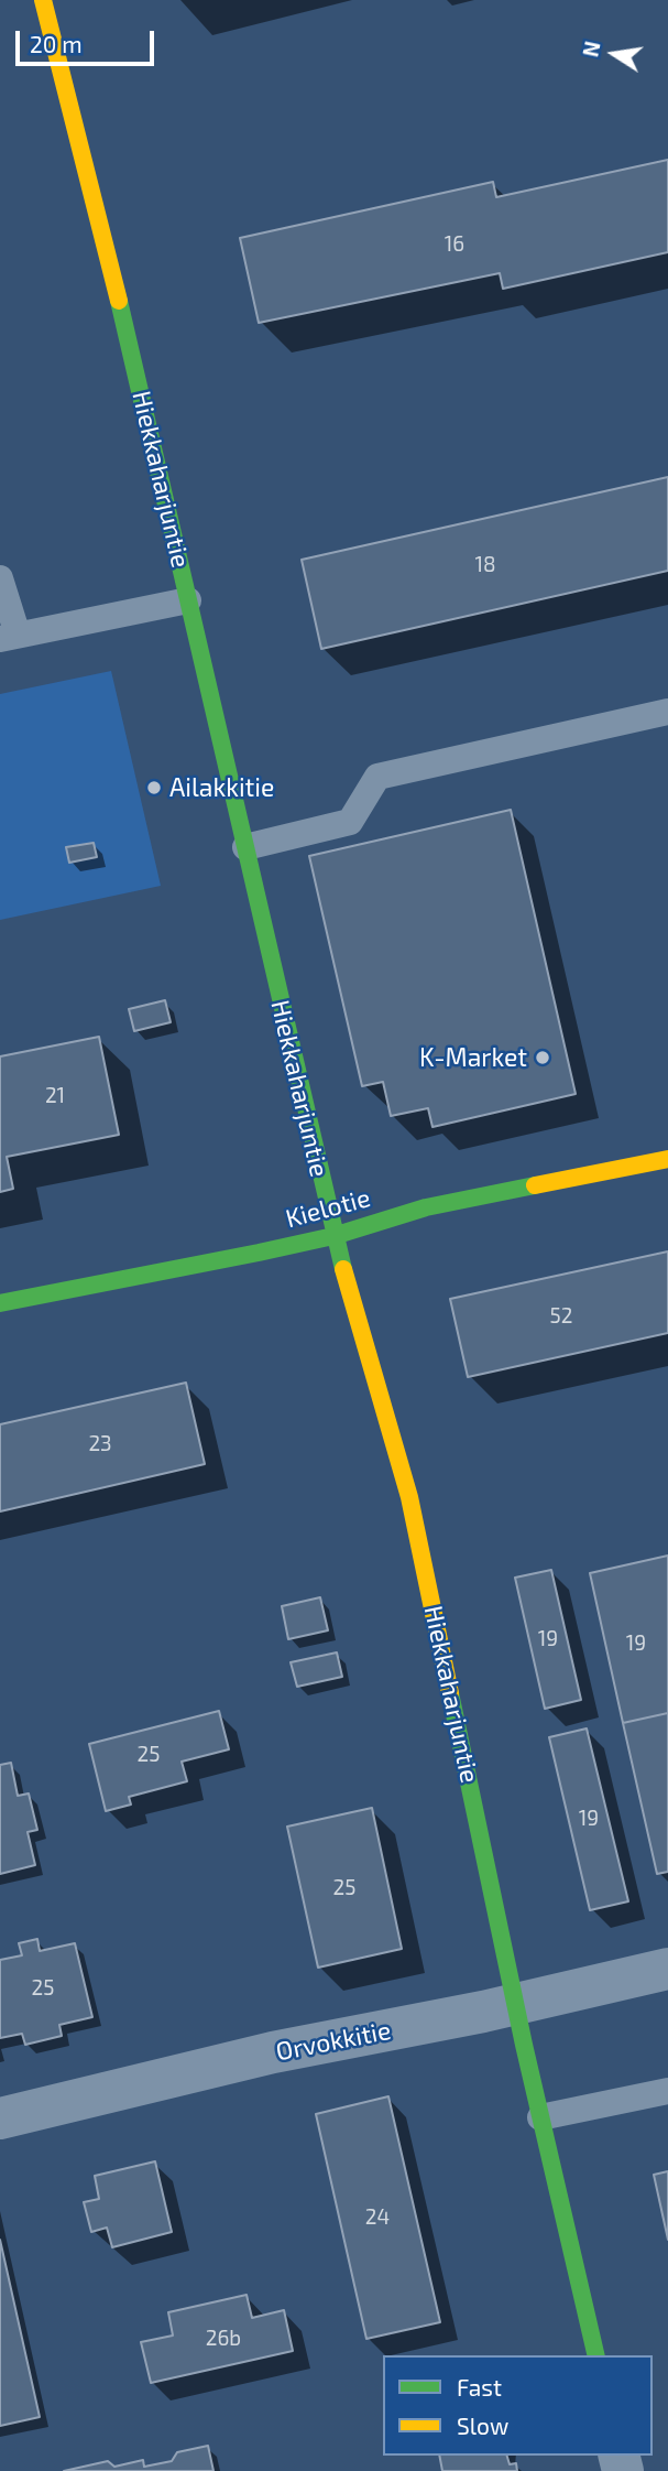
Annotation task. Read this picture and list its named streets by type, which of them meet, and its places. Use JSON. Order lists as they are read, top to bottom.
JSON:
{
  "streets": {
    "street": ["Hiekkaharjuntie", "Kielotie", "Orvokkitie"]
  },
  "crossings": [
    ["Hiekkaharjuntie", "Kielotie"],
    ["Hiekkaharjuntie", "Orvokkitie"]
  ],
  "places": ["Ailakkitie", "K-Market"],
  "house_numbers": [
    "16",
    "18",
    "21",
    "52",
    "23",
    "19",
    "19",
    "25",
    "19",
    "25",
    "25",
    "24",
    "26b"
  ],
  "legend": ["Fast", "Slow"],
  "scale_bar": "20 m",
  "north": "left"
}
